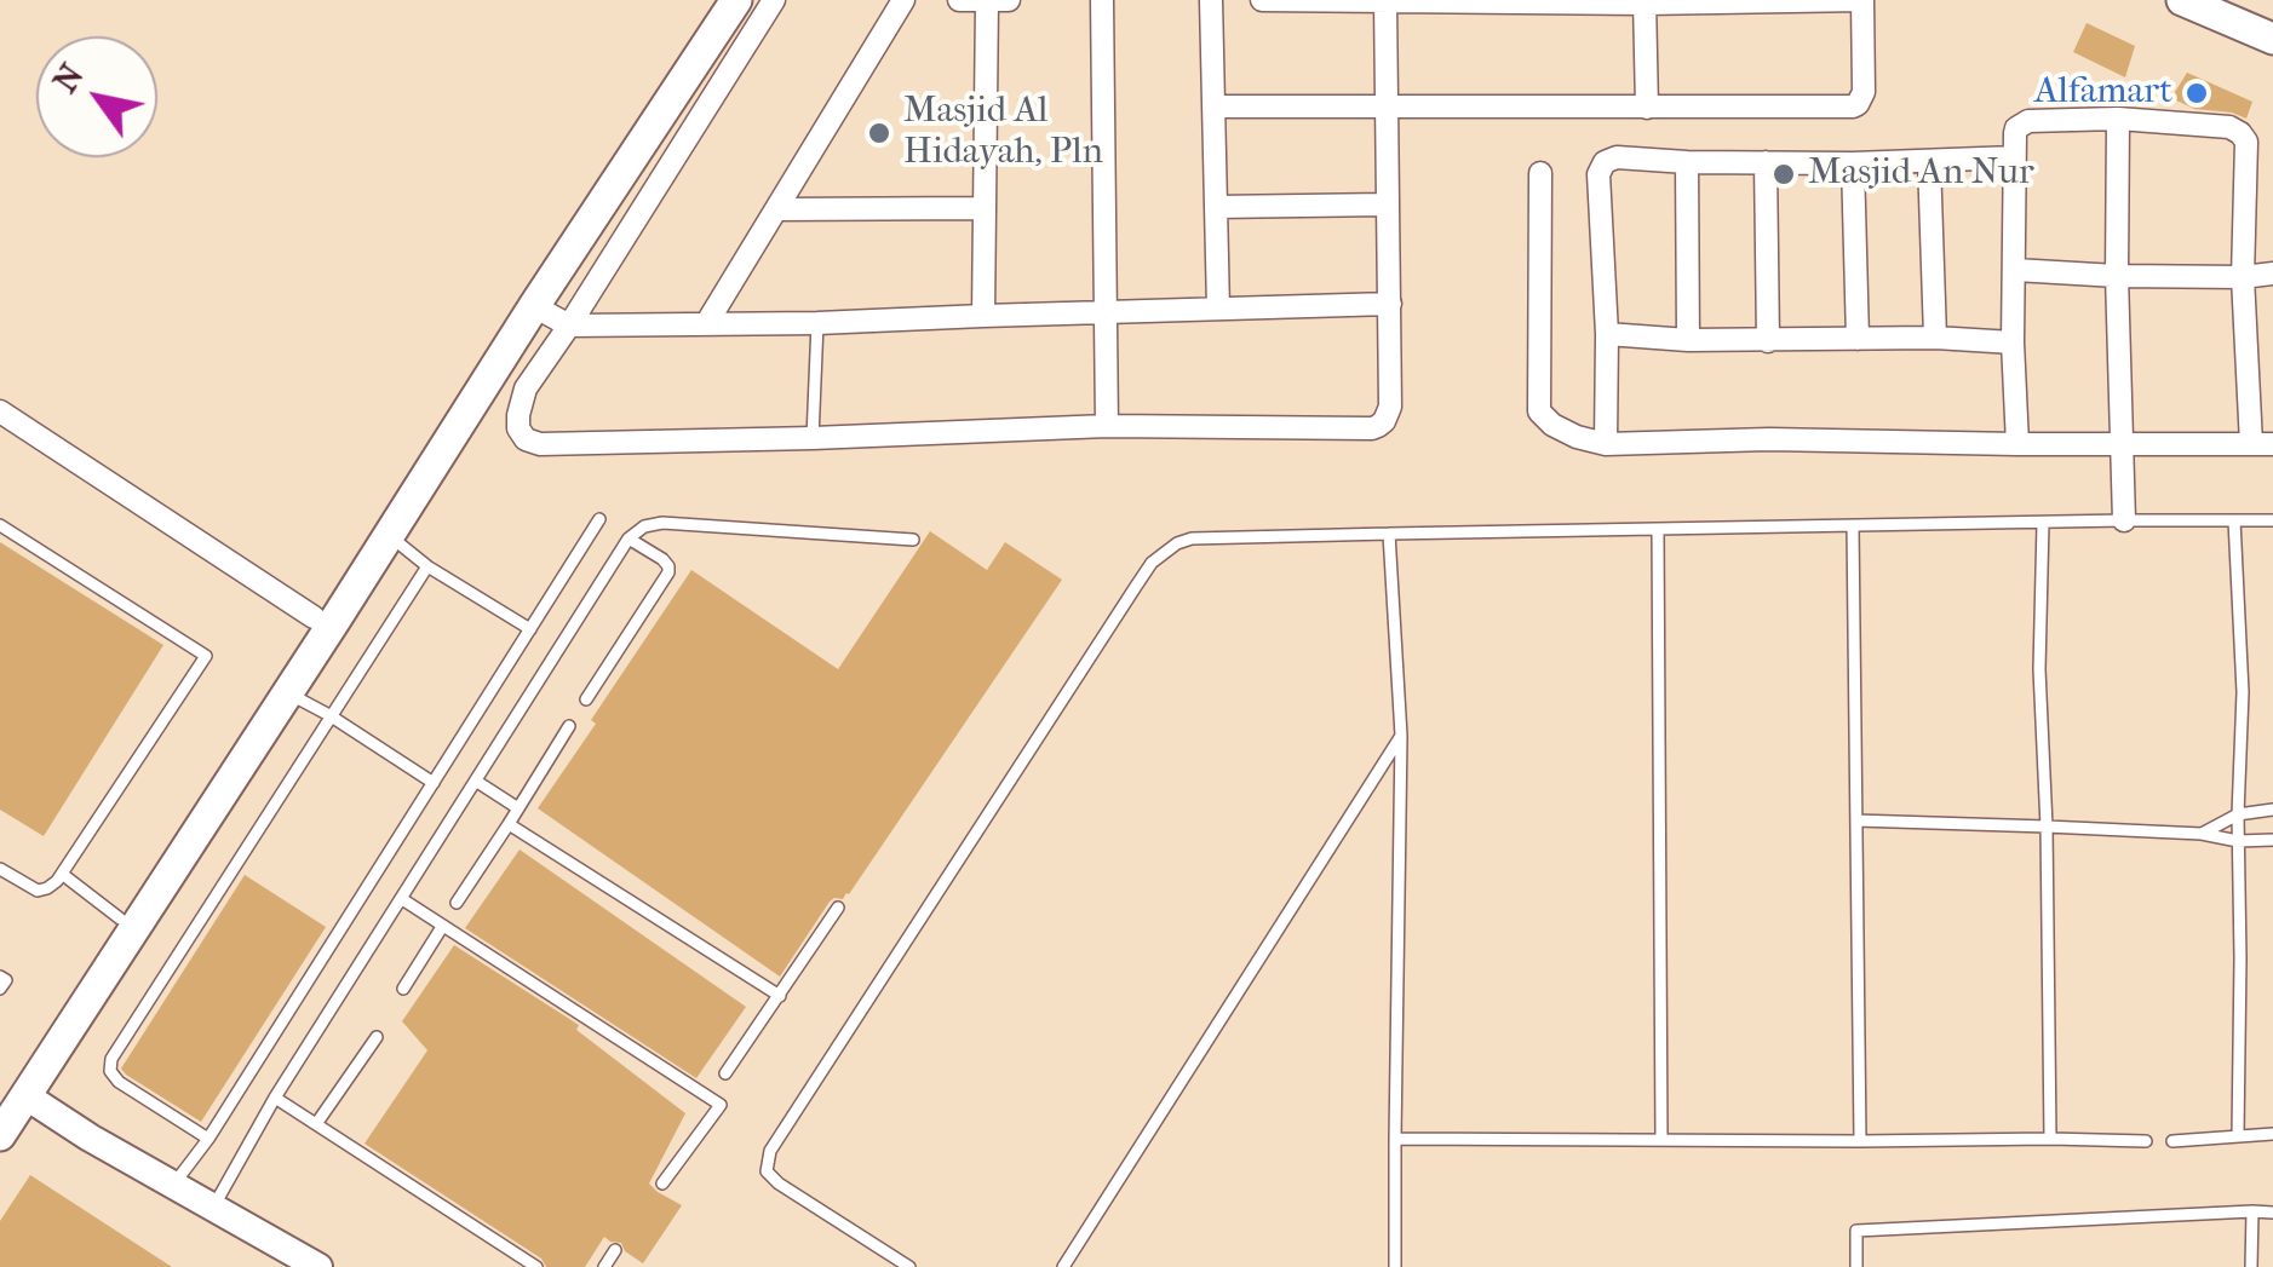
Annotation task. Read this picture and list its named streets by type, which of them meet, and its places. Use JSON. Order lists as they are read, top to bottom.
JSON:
{
  "places": ["Alfamart", "Masjid Al Hidayah, Pln", "Masjid An Nur"],
  "north": "top left"
}
